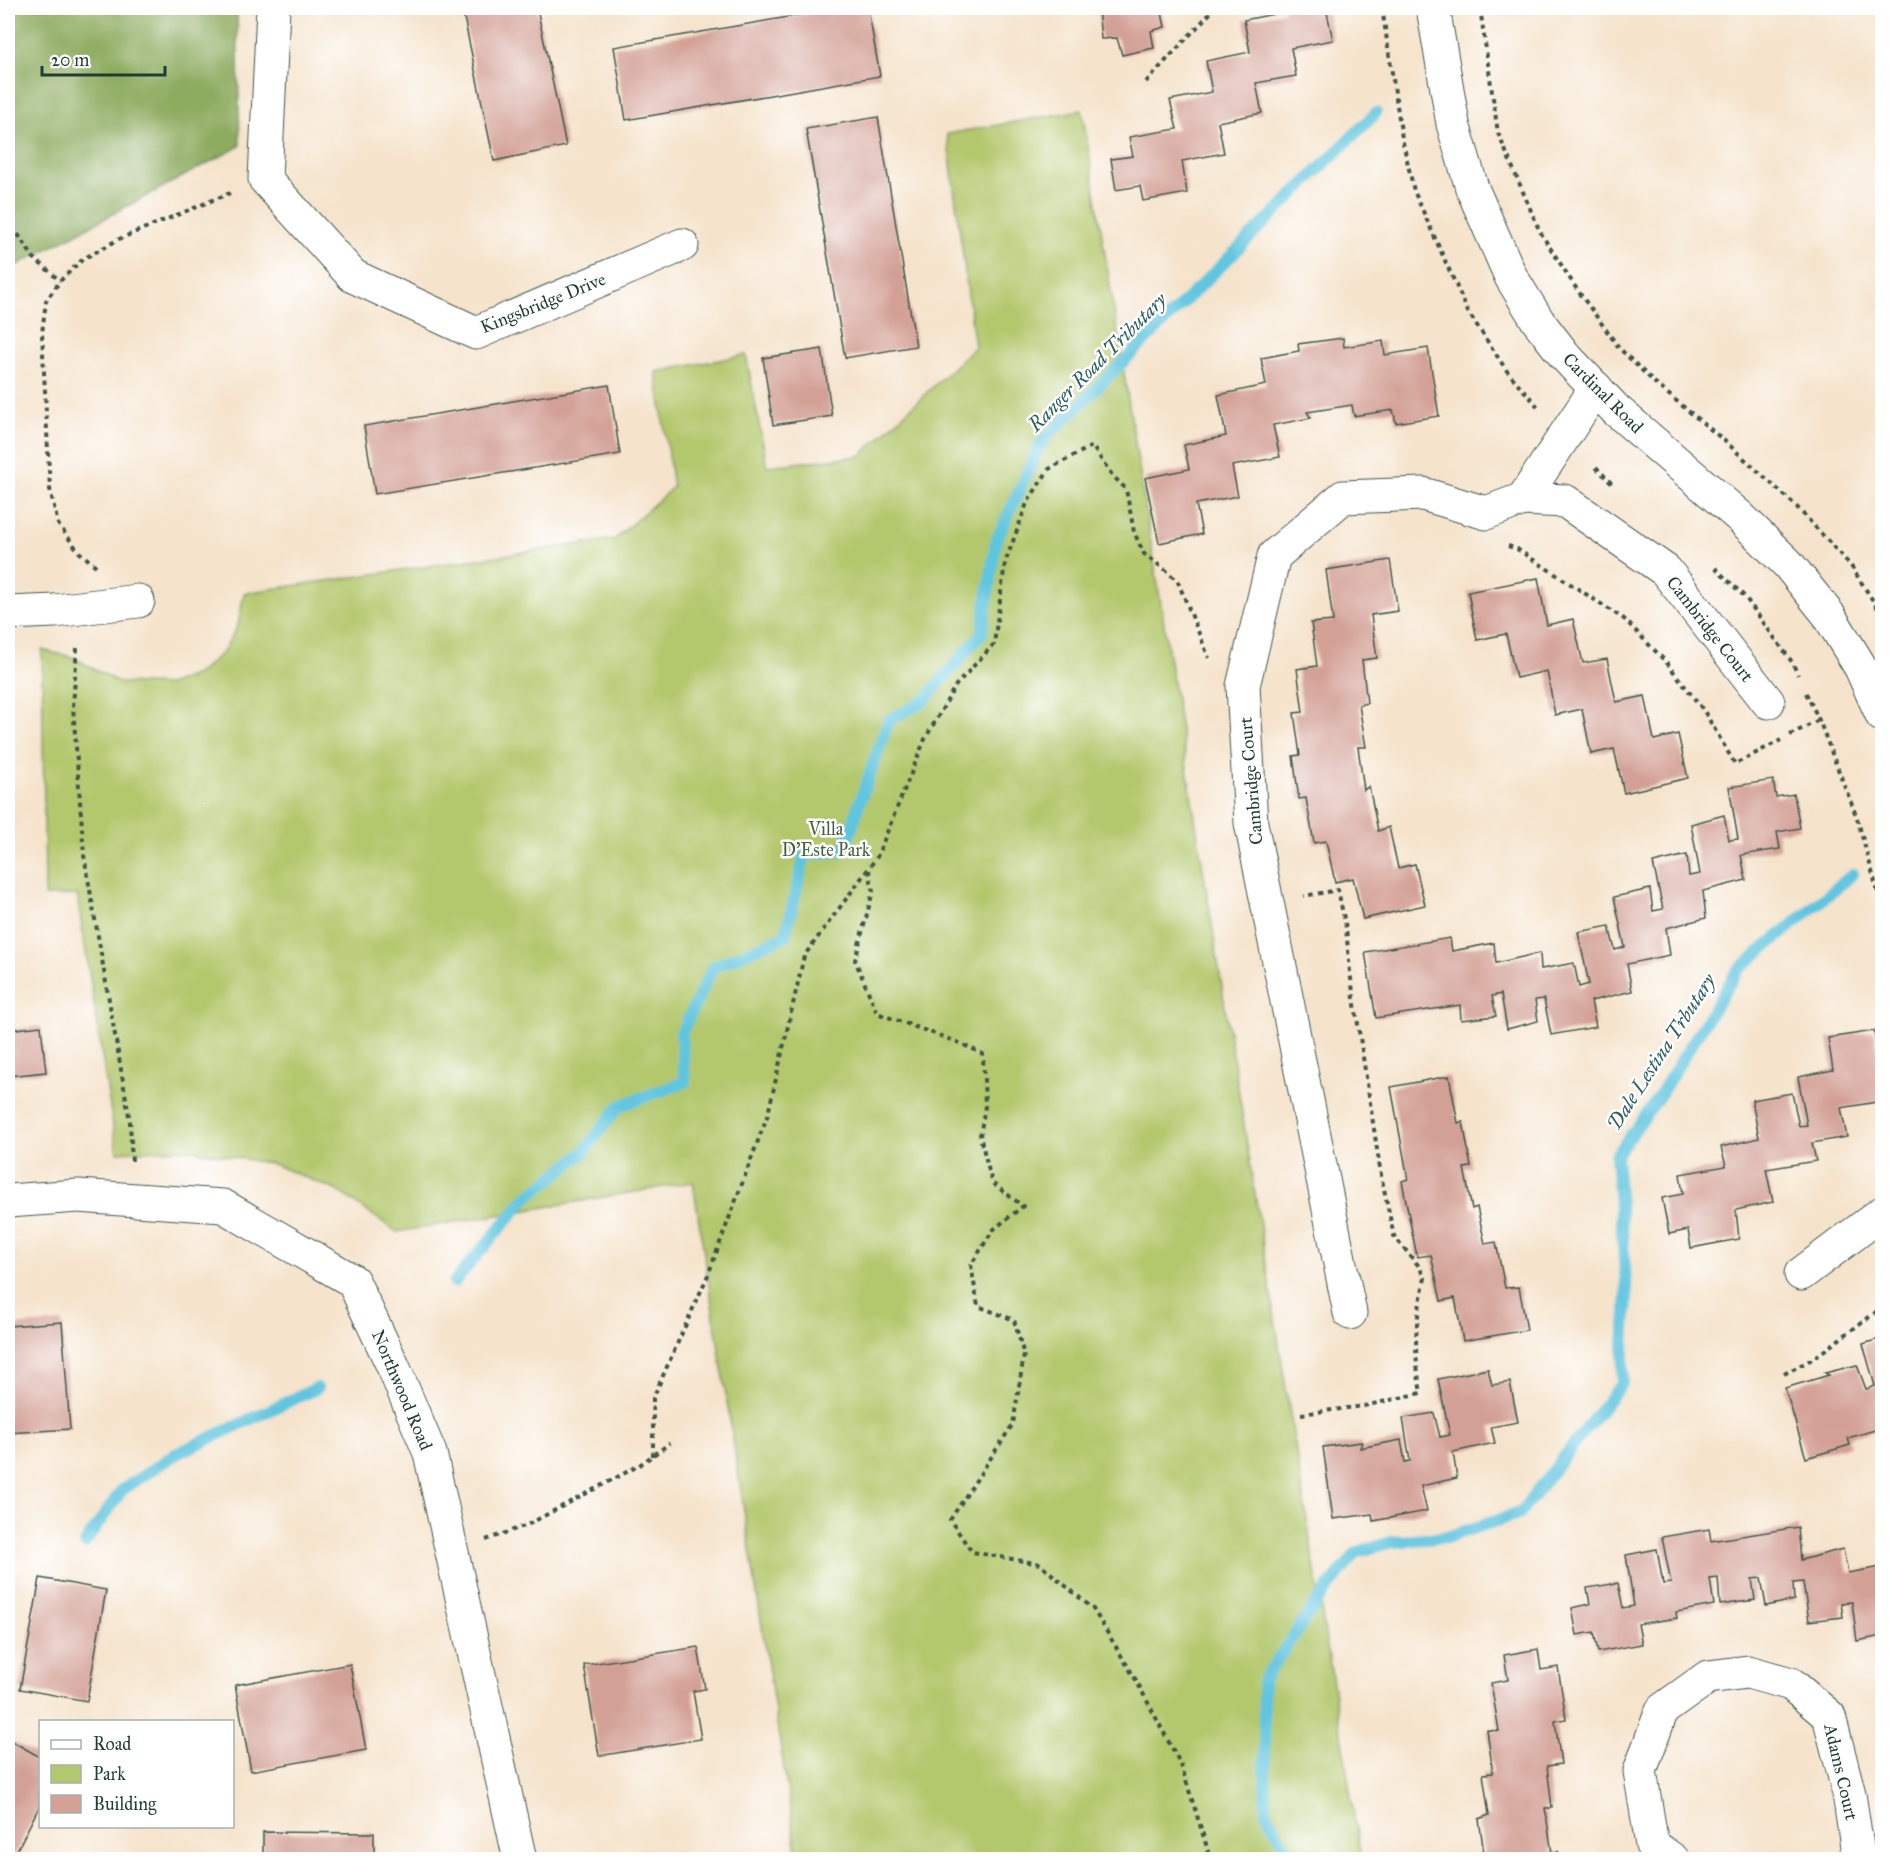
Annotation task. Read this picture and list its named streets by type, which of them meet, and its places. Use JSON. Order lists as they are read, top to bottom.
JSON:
{
  "streets": {
    "street": [
      "Kingsbridge Drive",
      "Cardinal Road",
      "Cambridge Court",
      "Northwood Road",
      "Adams Court"
    ]
  },
  "water": ["Ranger Road Tributary", "Dale Lestina Trbutary"],
  "parks": ["Villa D'Este Park"],
  "legend": ["Road", "Park", "Building"],
  "scale_bar": "20 m"
}
